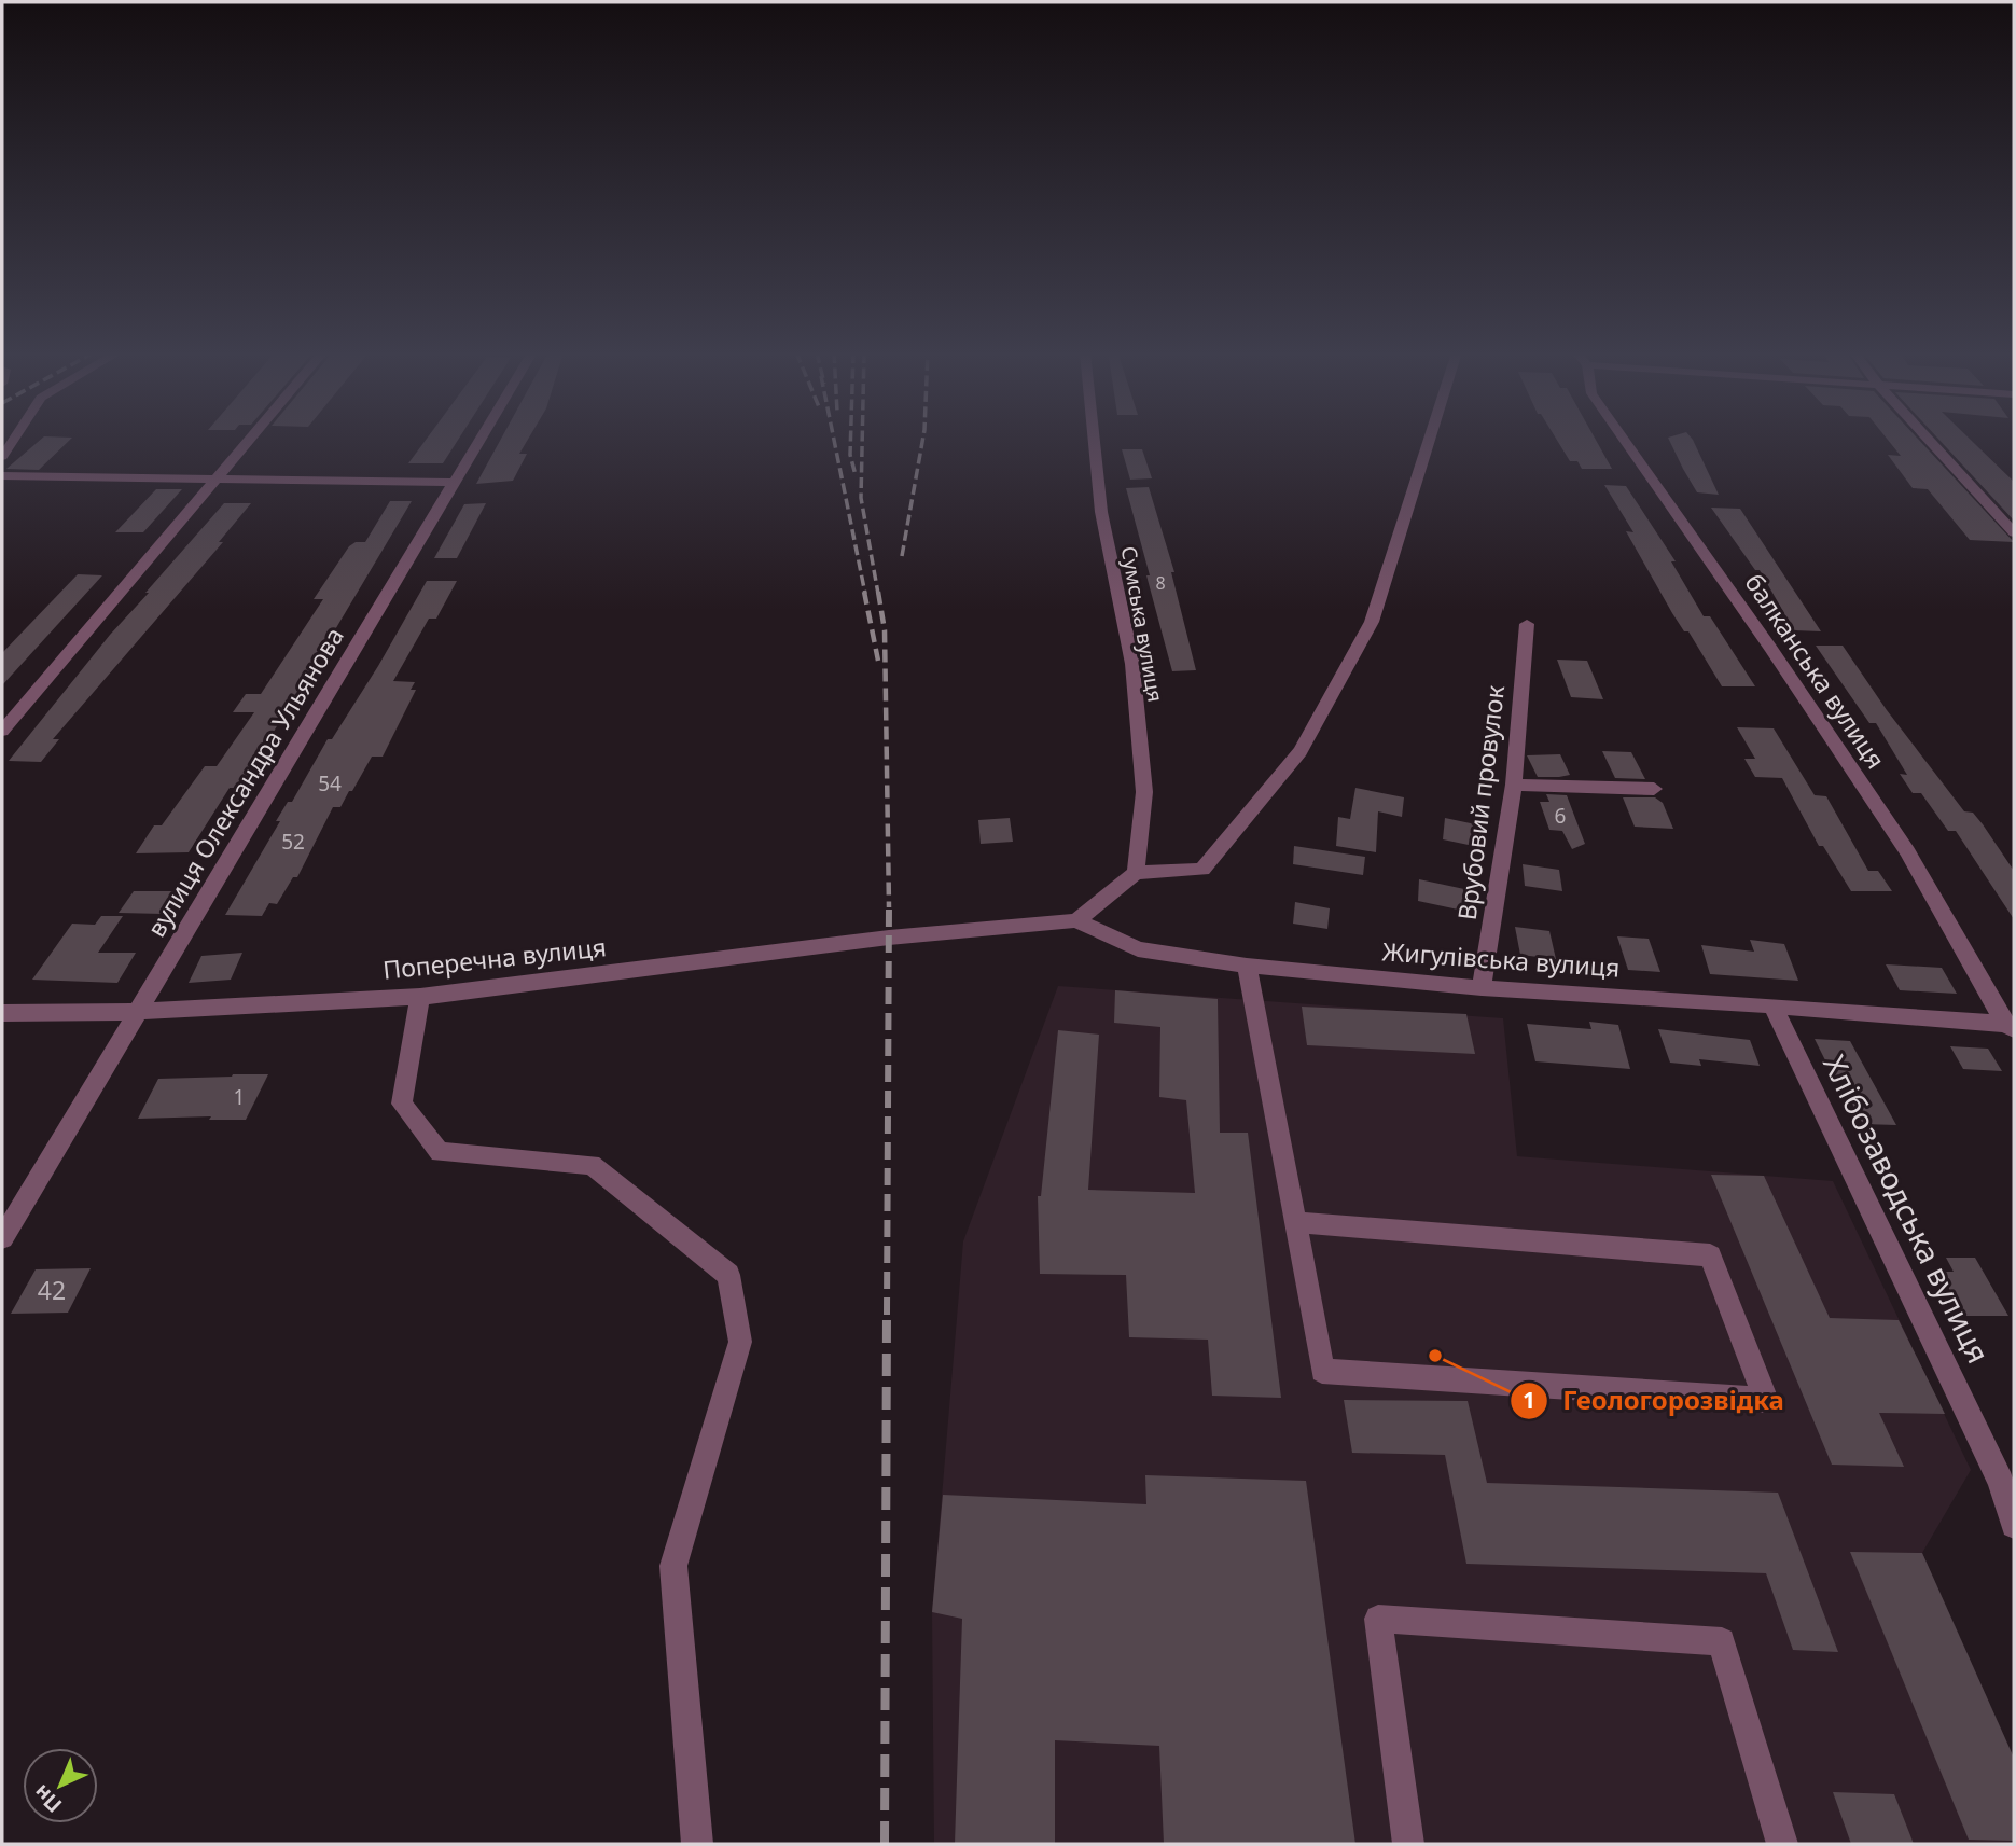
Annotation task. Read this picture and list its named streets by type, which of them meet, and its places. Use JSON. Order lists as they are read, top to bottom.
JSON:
{
  "streets": {
    "street": [
      "Сумська вулиця",
      "балканська вулиця",
      "вулиця Олександра Ульянова",
      "Врубовий провулок",
      "Поперечна вулиця",
      "Жигулівська вулиця",
      "Хлібозаводська вулиця"
    ]
  },
  "crossings": [
    ["балканська вулиця", "Жигулівська вулиця"],
    ["вулиця Олександра Ульянова", "Поперечна вулиця"],
    ["Врубовий провулок", "Жигулівська вулиця"],
    ["Поперечна вулиця", "Жигулівська вулиця"],
    ["Жигулівська вулиця", "Хлібозаводська вулиця"]
  ],
  "places": ["Геологорозвідка"],
  "house_numbers": [
    "8",
    "54",
    "6",
    "52",
    "1",
    "42"
  ],
  "north": "bottom left"
}
